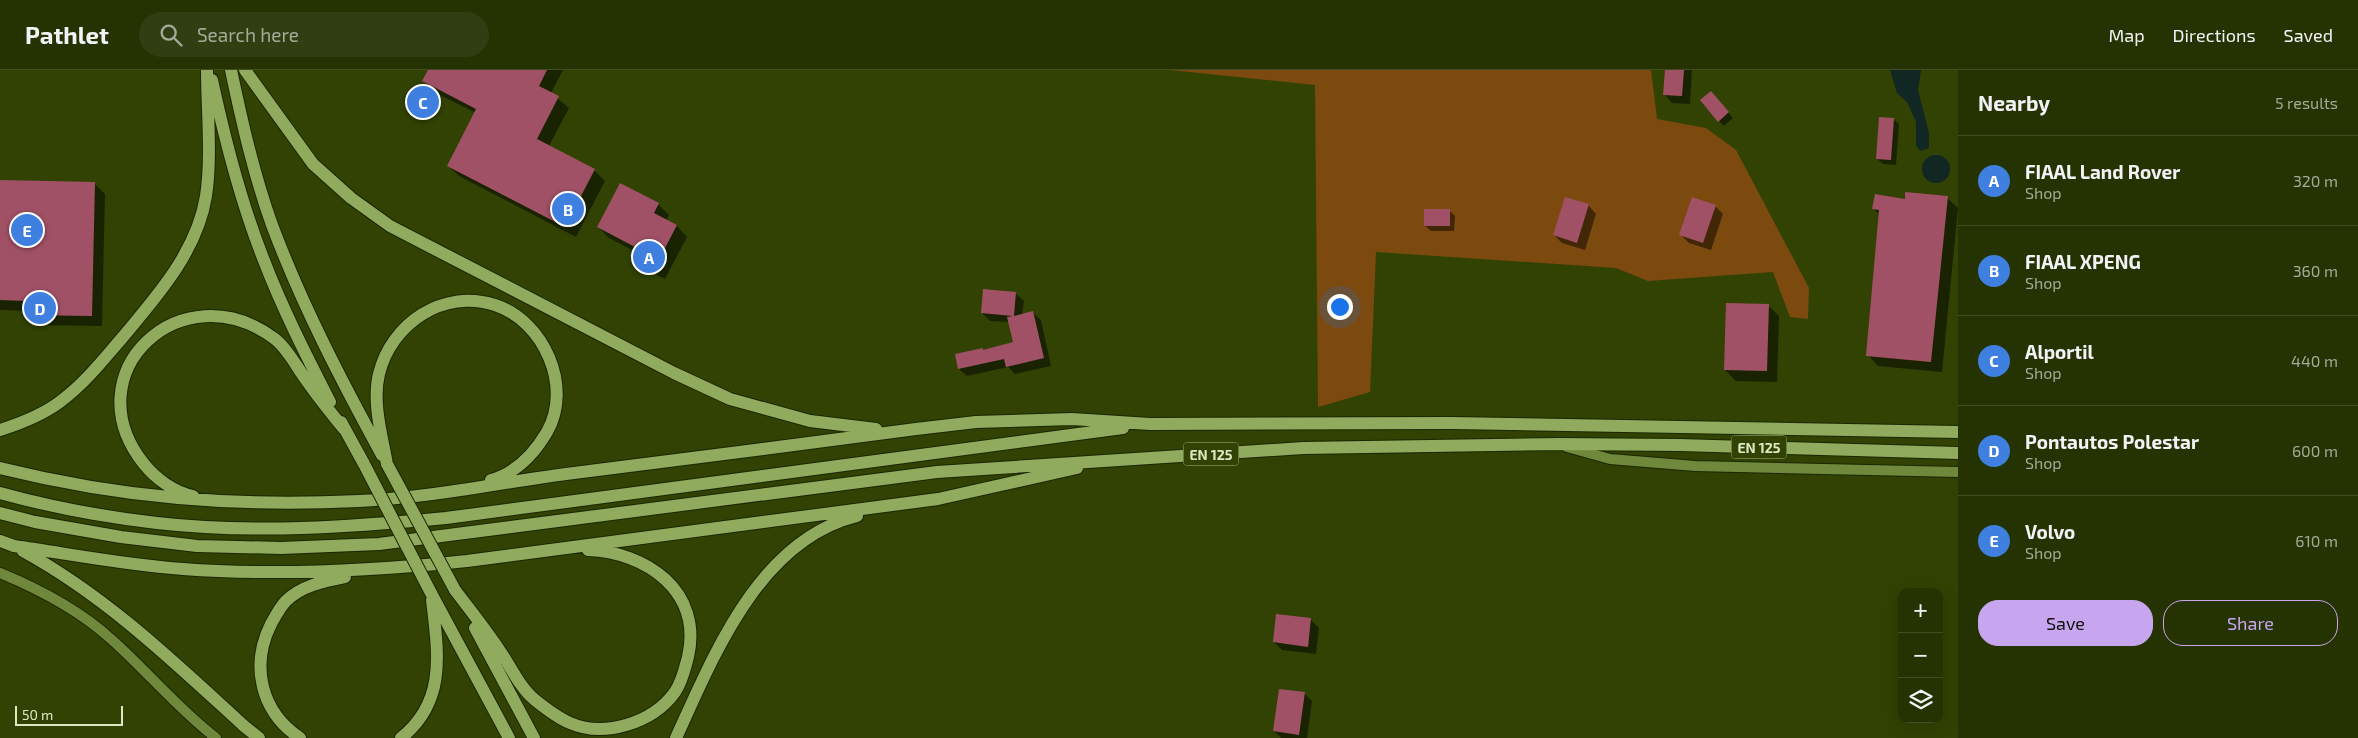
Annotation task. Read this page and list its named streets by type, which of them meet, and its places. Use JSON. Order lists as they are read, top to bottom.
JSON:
{
  "streets": {
    "main road": ["EN 125"]
  },
  "scale_bar": "50 m",
  "page": {
    "header": "Pathlet",
    "search": "Search here",
    "nav": ["Map", "Directions", "Saved"],
    "heading": ["Nearby", "5 results"],
    "pins": [
      "C",
      "B",
      "E",
      "A",
      "D"
    ],
    "list": [
      {
        "mark": "A",
        "name": "FIAAL Land Rover",
        "note": "Shop",
        "value": "320 m"
      },
      {
        "mark": "B",
        "name": "FIAAL XPENG",
        "note": "Shop",
        "value": "360 m"
      },
      {
        "mark": "C",
        "name": "Alportil",
        "note": "Shop",
        "value": "440 m"
      },
      {
        "mark": "D",
        "name": "Pontautos Polestar",
        "note": "Shop",
        "value": "600 m"
      },
      {
        "mark": "E",
        "name": "Volvo",
        "note": "Shop",
        "value": "610 m"
      }
    ],
    "buttons": ["Save", "Share"],
    "map_buttons": ["+", "−"],
    "scale": "50 m"
  }
}
